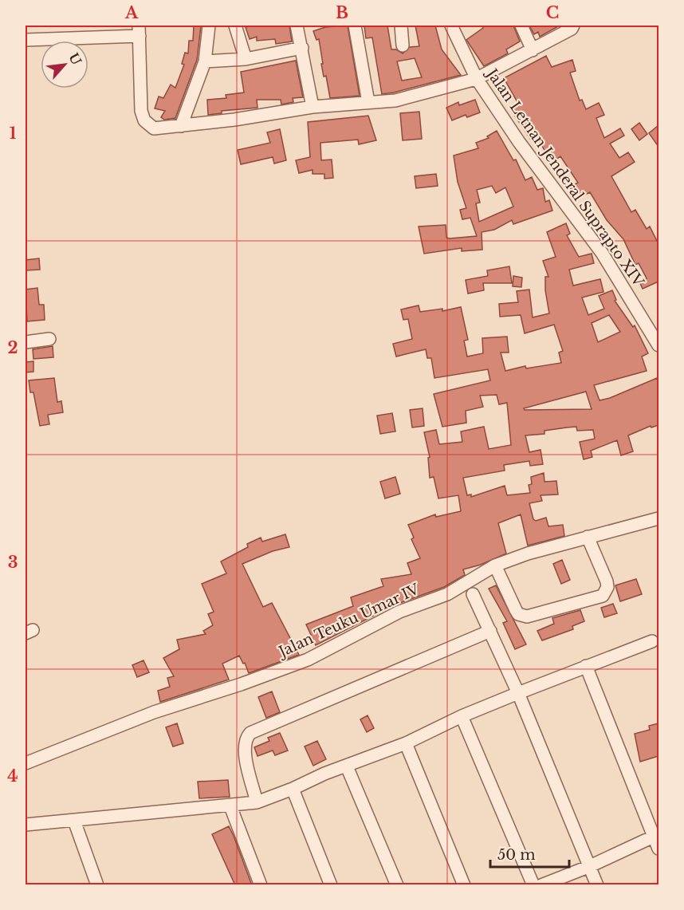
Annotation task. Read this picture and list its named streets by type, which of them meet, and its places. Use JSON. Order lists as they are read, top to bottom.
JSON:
{
  "streets": {
    "street": ["Jalan Letnan Jenderal Suprapto XIV", "Jalan Teuku Umar IV"]
  },
  "scale_bar": "50 m",
  "north": "top right",
  "grid": {
    "columns": ["A", "B", "C"],
    "rows": [
      "1",
      "2",
      "3",
      "4"
    ]
  }
}
